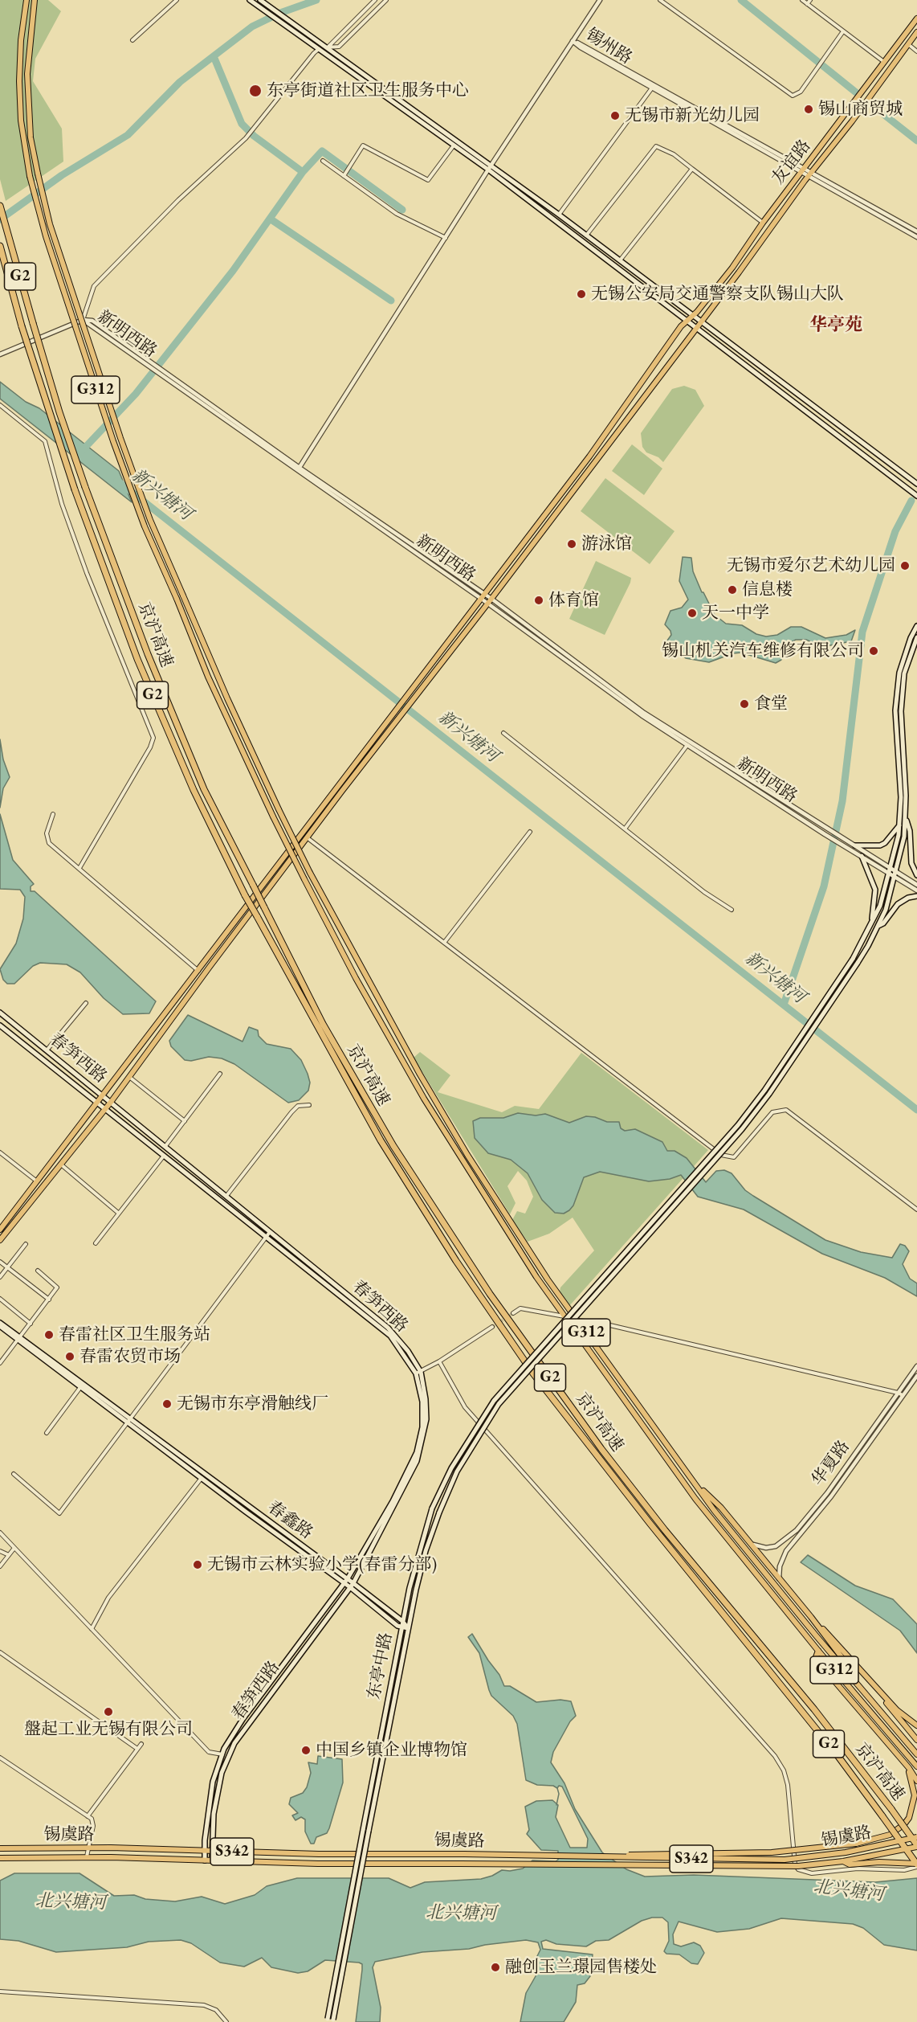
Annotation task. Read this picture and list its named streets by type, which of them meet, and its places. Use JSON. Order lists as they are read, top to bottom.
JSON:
{
  "streets": {
    "highway": ["G2", "京沪高速"],
    "main road": [
      "友谊路",
      "G312",
      "春笋西路",
      "春鑫路",
      "东亭中路",
      "锡虞路",
      "S342"
    ],
    "street": ["锡州路", "新明西路", "华夏路"]
  },
  "crossings": [
    ["锡州路", "友谊路"],
    ["友谊路", "新明西路"],
    ["友谊路", "春笋西路"],
    ["京沪高速", "锡虞路"],
    ["春笋西路", "春鑫路"],
    ["春笋西路", "锡虞路"],
    ["春鑫路", "东亭中路"]
  ],
  "districts": ["华亭苑"],
  "water": ["新兴塘河", "北兴塘河"],
  "places": [
    "东亭街道社区卫生服务中心",
    "锡山商贸城",
    "无锡市新光幼儿园",
    "无锡公安局交通警察支队锡山大队",
    "游泳馆",
    "无锡市爱尔艺术幼儿园",
    "信息楼",
    "体育馆",
    "天一中学",
    "锡山机关汽车维修有限公司",
    "食堂",
    "春雷社区卫生服务站",
    "春雷农贸市场",
    "无锡市东亭滑触线厂",
    "无锡市云林实验小学(春雷分部)",
    "盤起工业无锡有限公司",
    "中国乡镇企业博物馆",
    "融创玉兰璟园售楼处"
  ]
}
